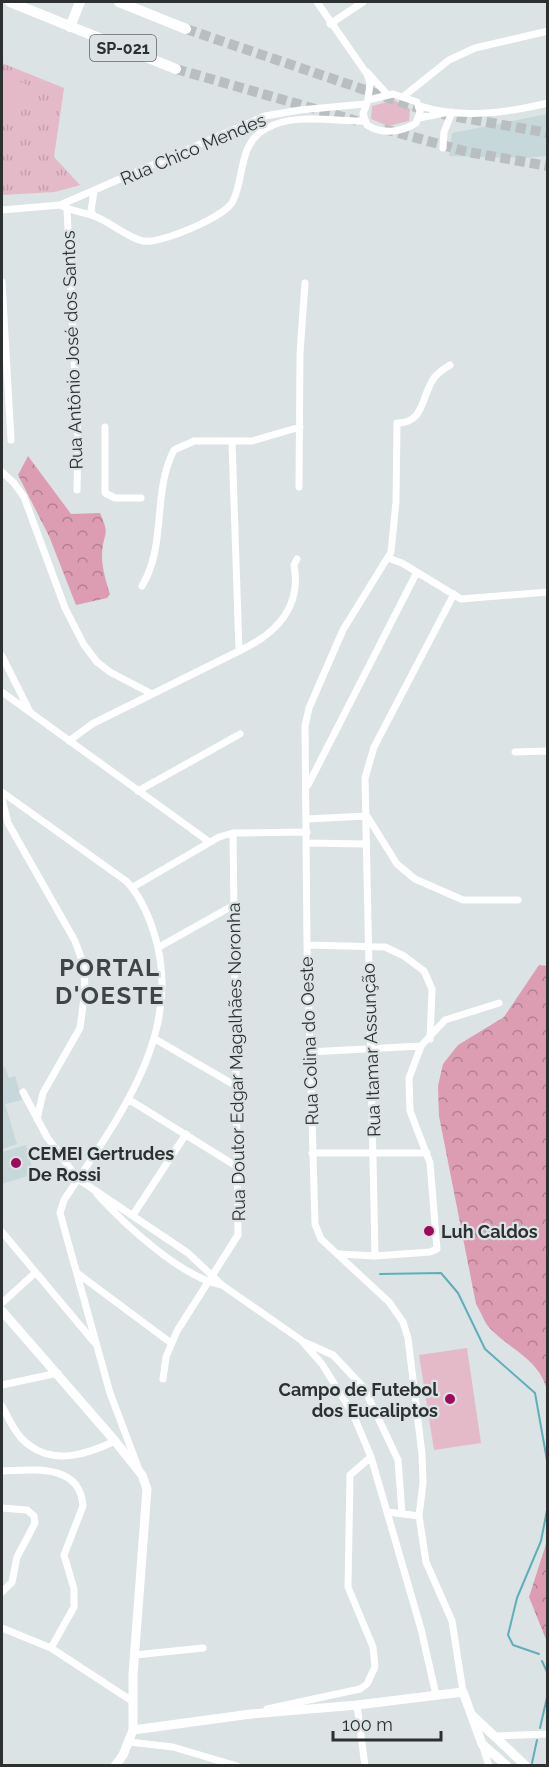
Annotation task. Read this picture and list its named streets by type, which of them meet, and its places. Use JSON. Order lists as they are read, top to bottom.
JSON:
{
  "streets": {
    "highway": ["SP-021"],
    "street": [
      "Rua Chico Mendes",
      "Rua Antônio José dos Santos",
      "Rua Colina do Oeste",
      "Rua Itamar Assunção",
      "Rua Doutor Edgar Magalhães Noronha"
    ]
  },
  "crossings": [
    ["Rua Chico Mendes", "Rua Antônio José dos Santos"]
  ],
  "districts": ["PORTAL D'OESTE"],
  "places": ["CEMEI Gertrudes De Rossi", "Luh Caldos", "Campo de Futebol dos Eucaliptos"],
  "scale_bar": "100 m"
}
